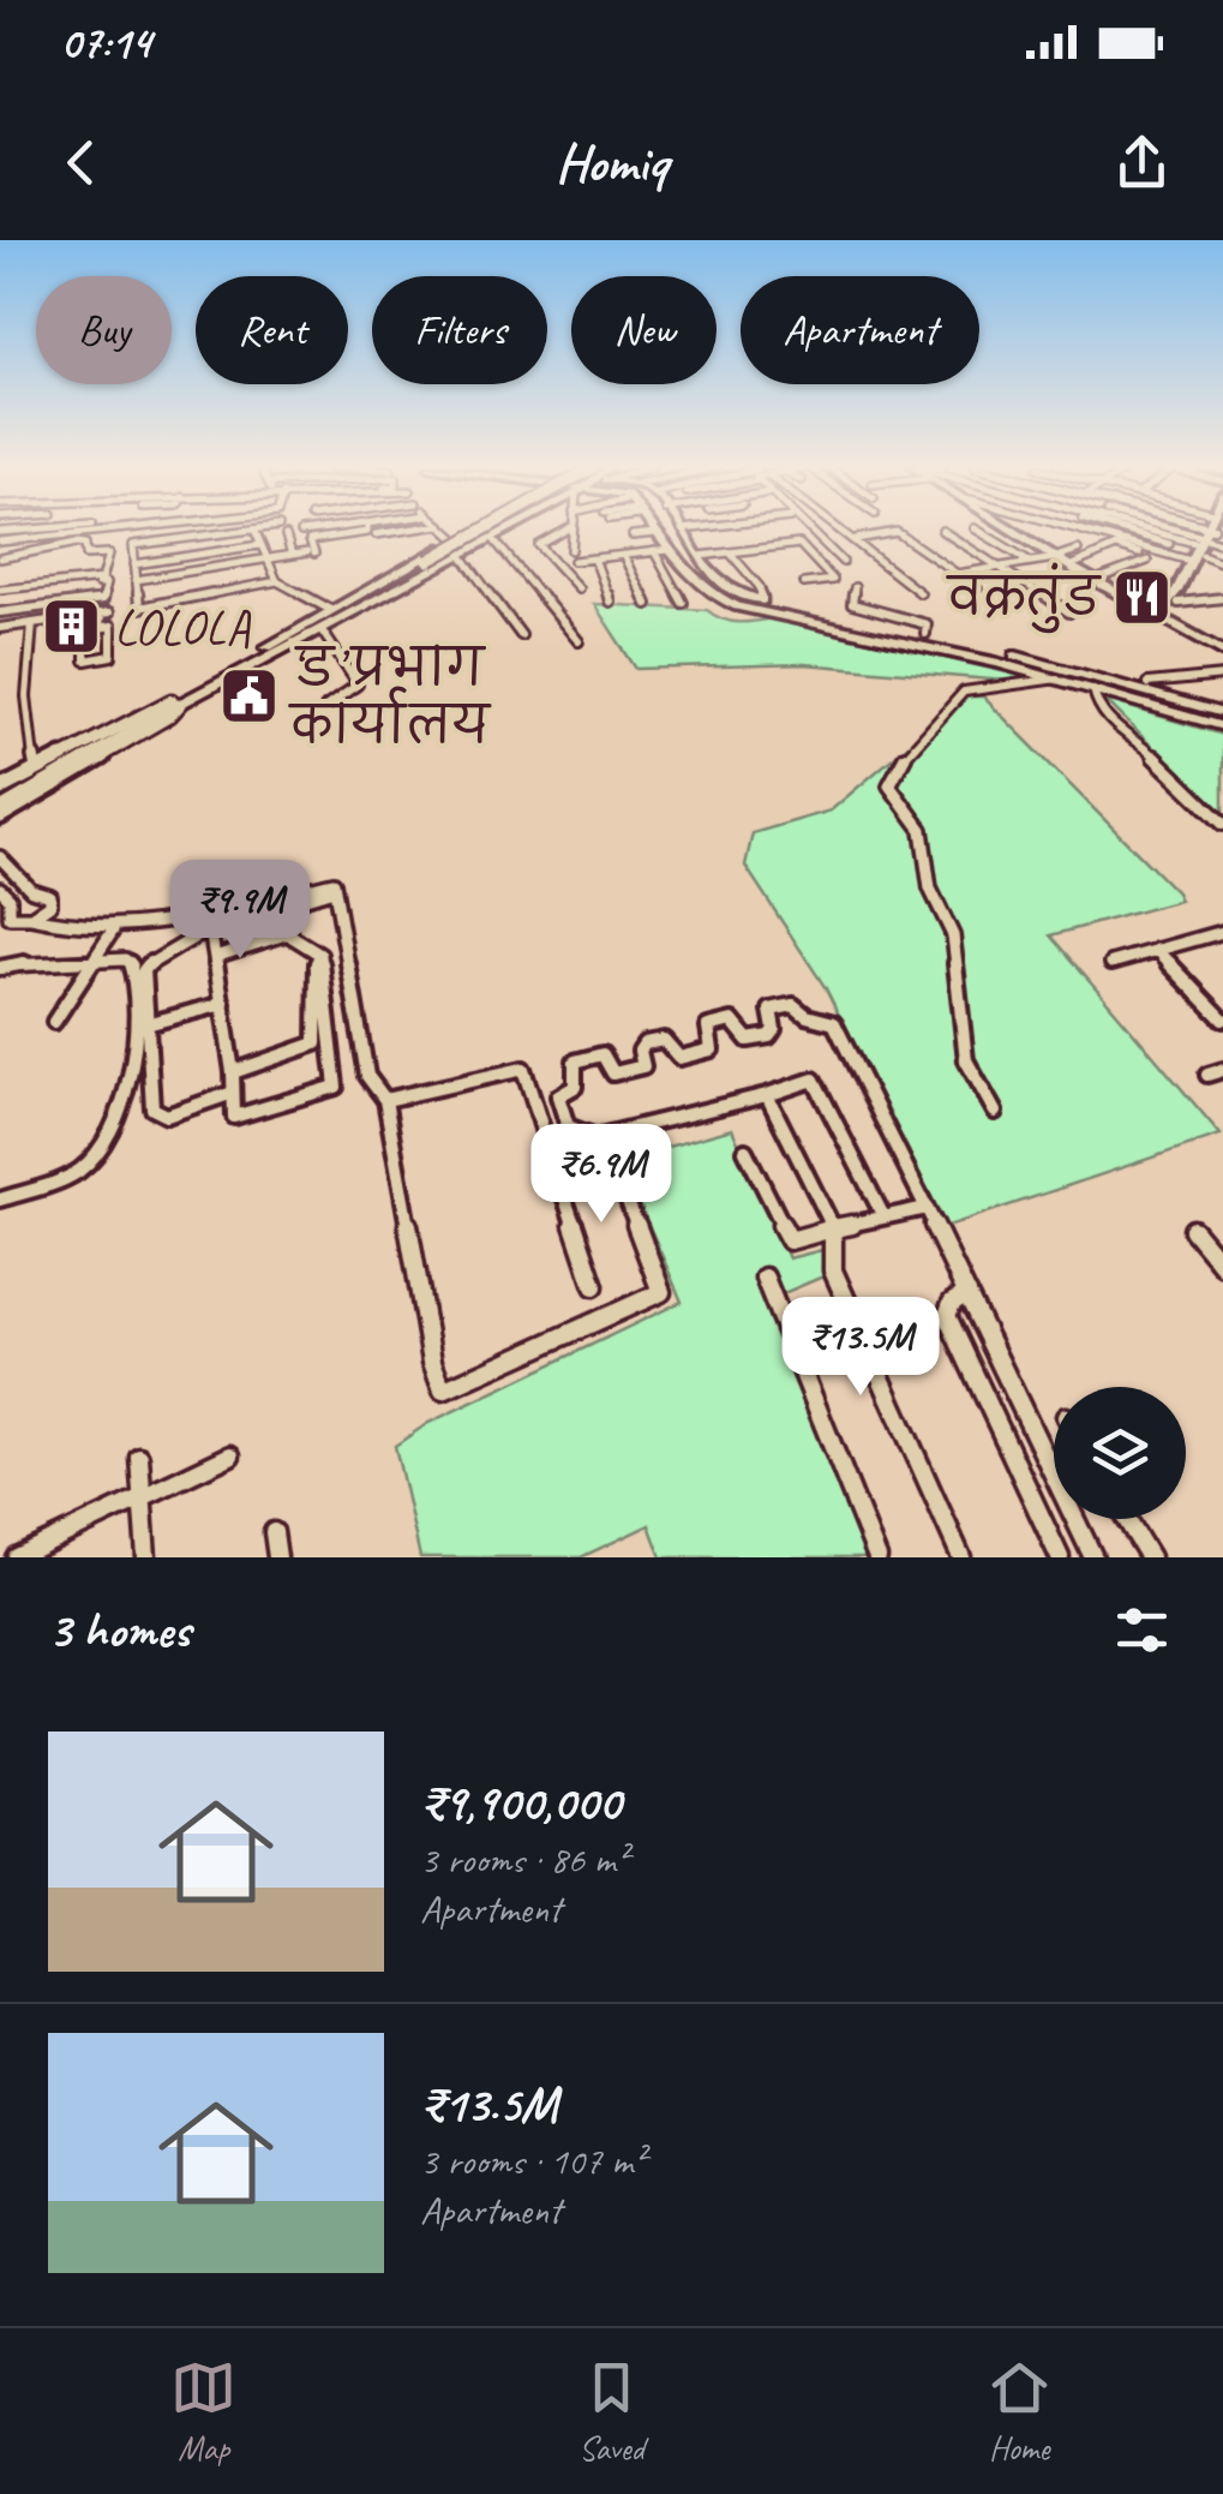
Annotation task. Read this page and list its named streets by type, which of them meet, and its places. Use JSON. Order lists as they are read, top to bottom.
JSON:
{
  "places": {
    "restaurant": ["वक्रतुंड"],
    "building": ["LOLOLA"],
    "public building": ["‘ड’ प्रभाग कार्यालय"]
  },
  "page": {
    "status": "07:14",
    "header": "Homiq",
    "chip": [
      "Buy",
      "Rent",
      "Filters",
      "New",
      "Apartment"
    ],
    "price": ["₹9.9M", "₹6.9M", "₹13.5M"],
    "heading": "3 homes",
    "list": [
      {
        "name": "₹9,900,000",
        "note": "3 rooms · 86 m² · Apartment"
      },
      {
        "name": "₹13.5M",
        "note": "3 rooms · 107 m² · Apartment"
      }
    ],
    "tabs": ["Map", "Saved", "Home"]
  }
}
